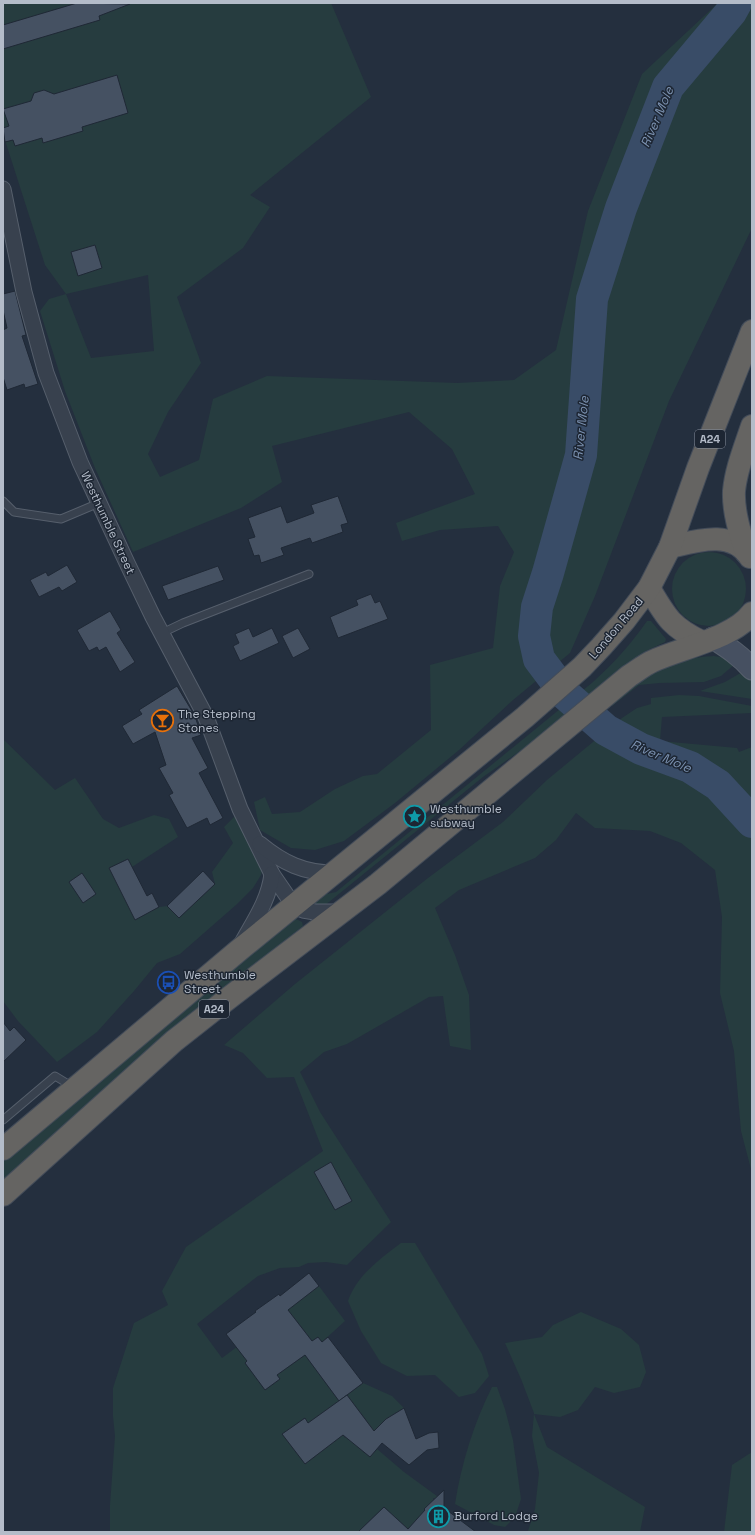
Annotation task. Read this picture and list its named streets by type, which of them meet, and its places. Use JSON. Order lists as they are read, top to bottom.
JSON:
{
  "streets": {
    "highway": ["A24", "London Road"],
    "street": ["Westhumble Street"]
  },
  "crossings": [
    ["A24", "Westhumble Street"],
    ["A24", "London Road"],
    ["Westhumble Street", "London Road"]
  ],
  "water": ["River Mole"],
  "places": {
    "bar": ["The Stepping Stones"],
    "place": ["Westhumble subway"],
    "bus stop": ["Westhumble Street"],
    "building": ["Burford Lodge"]
  }
}
